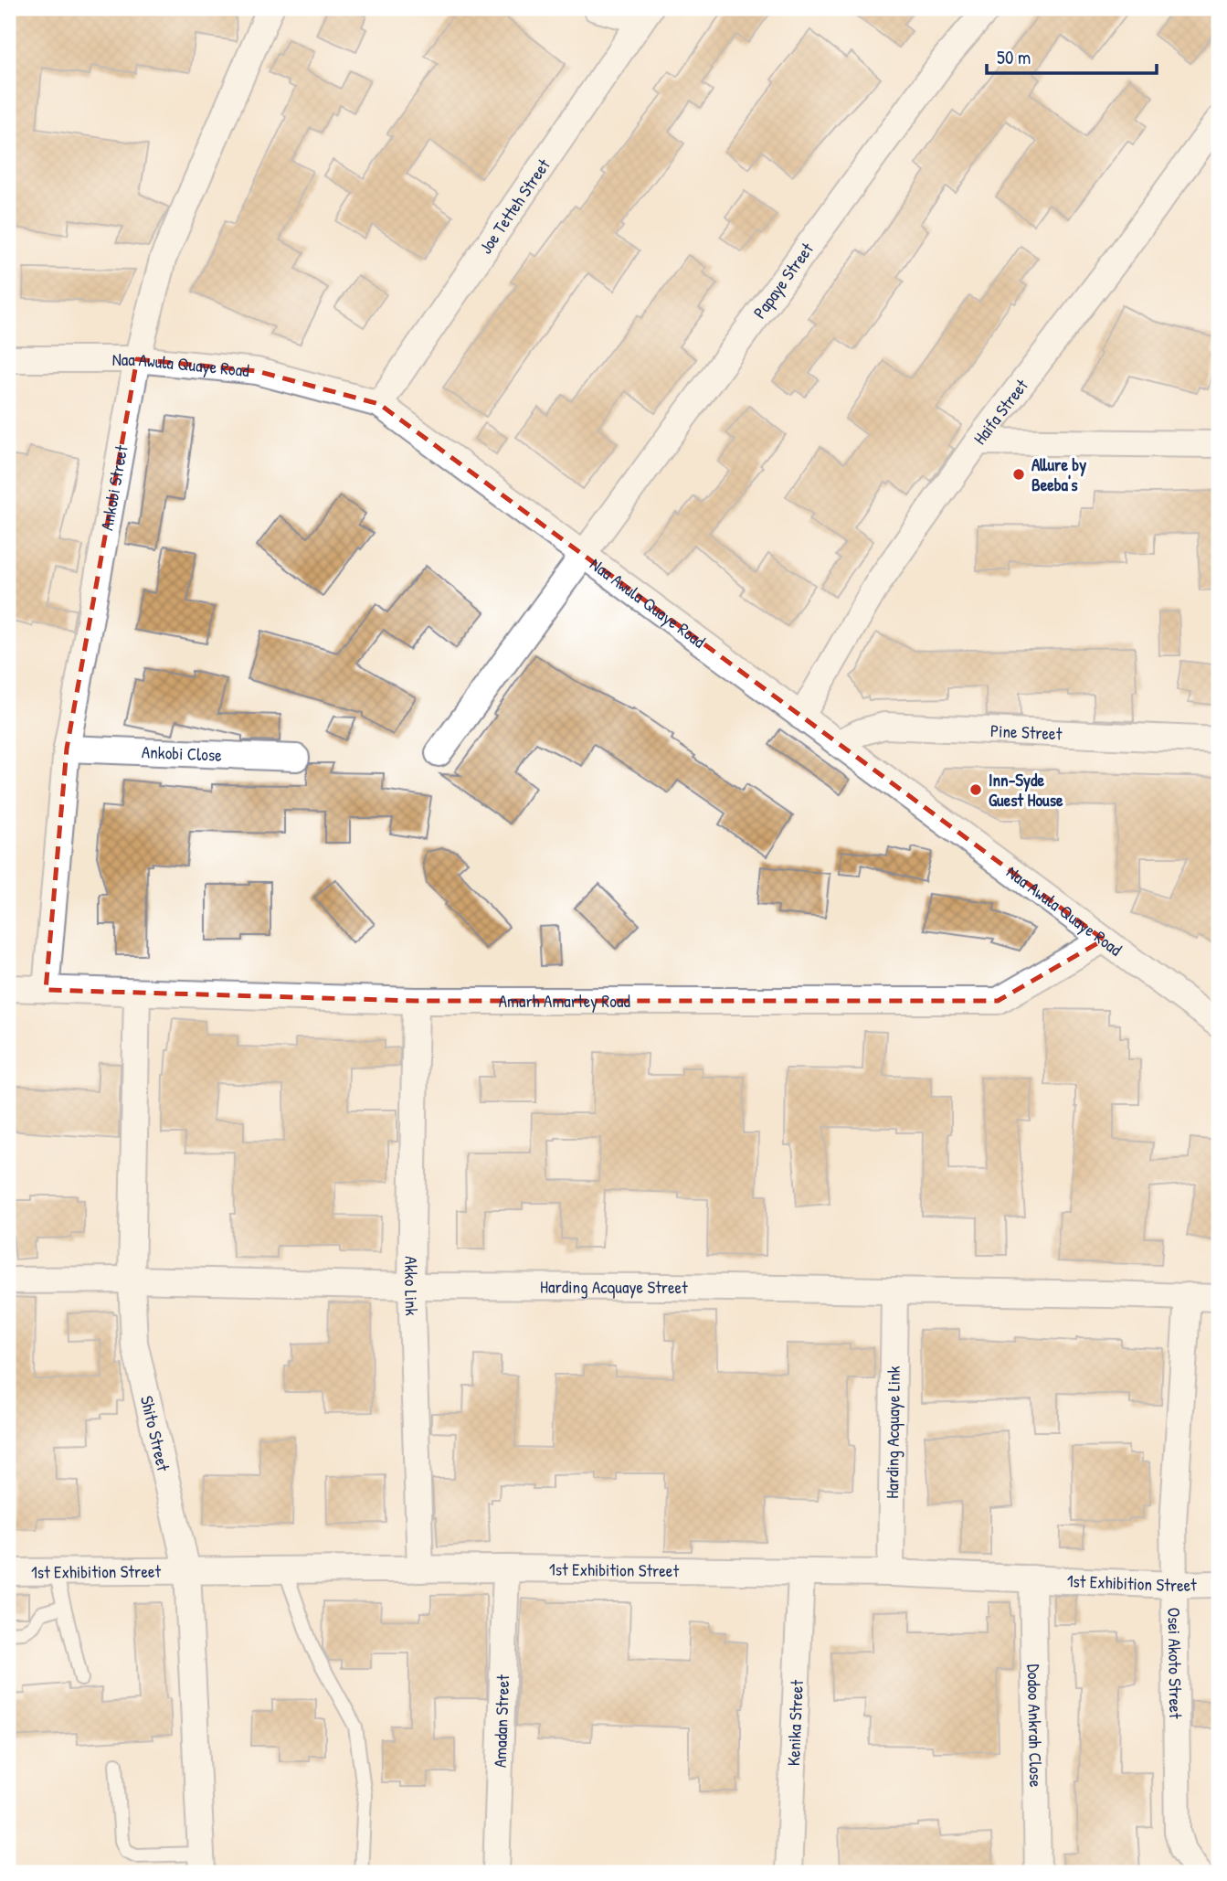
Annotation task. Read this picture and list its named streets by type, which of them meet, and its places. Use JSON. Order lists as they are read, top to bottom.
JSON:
{
  "streets": {
    "street": [
      "Joe Tetteh Street",
      "Papaye Street",
      "Naa Awula Quaye Road",
      "Haifa Street",
      "Ankobi Street",
      "Pine Street",
      "Ankobi Close",
      "Amarh Amartey Road",
      "Akko Link",
      "Harding Acquaye Street",
      "Harding Acquaye Link",
      "Shito Street",
      "1st Exhibition Street",
      "Osei Akoto Street",
      "Amadan Street",
      "Kenika Street",
      "Dodoo Ankrah Close"
    ]
  },
  "crossings": [
    ["Joe Tetteh Street", "Naa Awula Quaye Road"],
    ["Papaye Street", "Naa Awula Quaye Road"],
    ["Naa Awula Quaye Road", "Haifa Street"],
    ["Naa Awula Quaye Road", "Ankobi Street"],
    ["Naa Awula Quaye Road", "Pine Street"],
    ["Naa Awula Quaye Road", "Amarh Amartey Road"],
    ["Ankobi Street", "Ankobi Close"],
    ["Ankobi Street", "Amarh Amartey Road"],
    ["Amarh Amartey Road", "Akko Link"],
    ["Amarh Amartey Road", "Shito Street"],
    ["Akko Link", "Harding Acquaye Street"],
    ["Akko Link", "1st Exhibition Street"],
    ["Harding Acquaye Street", "Harding Acquaye Link"],
    ["Harding Acquaye Street", "Shito Street"],
    ["Harding Acquaye Street", "Osei Akoto Street"],
    ["Harding Acquaye Link", "1st Exhibition Street"],
    ["Shito Street", "1st Exhibition Street"],
    ["1st Exhibition Street", "Osei Akoto Street"],
    ["1st Exhibition Street", "Amadan Street"],
    ["1st Exhibition Street", "Kenika Street"],
    ["1st Exhibition Street", "Dodoo Ankrah Close"]
  ],
  "places": ["Allure by Beeba's", "Inn-Syde Guest House"],
  "scale_bar": "50 m"
}
